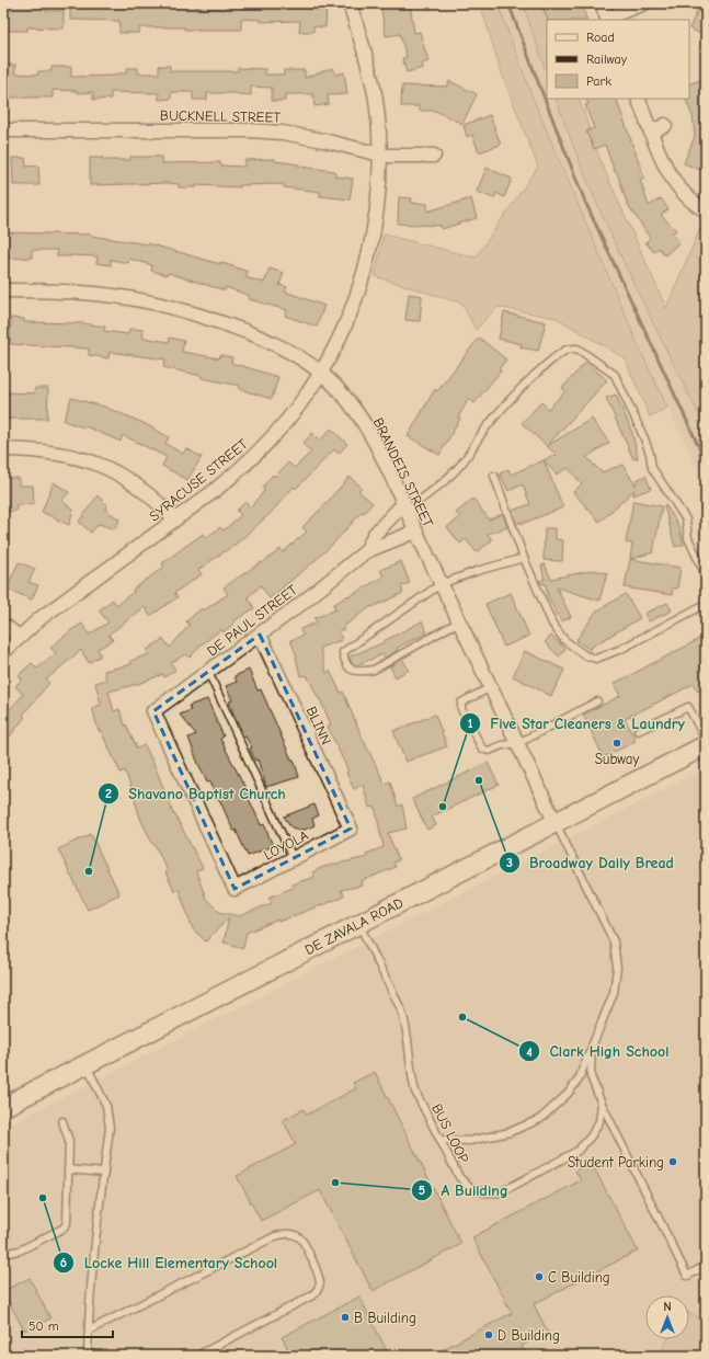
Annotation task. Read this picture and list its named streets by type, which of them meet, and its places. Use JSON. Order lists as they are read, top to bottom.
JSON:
{
  "streets": {
    "main road": ["DE ZAVALA ROAD"],
    "street": [
      "BUCKNELL STREET",
      "BRANDEIS STREET",
      "SYRACUSE STREET",
      "DE PAUL STREET",
      "BLINN",
      "LOYOLA"
    ],
    "lane": ["BUS LOOP"]
  },
  "crossings": [
    ["BUCKNELL STREET", "SYRACUSE STREET"],
    ["BRANDEIS STREET", "SYRACUSE STREET"],
    ["BRANDEIS STREET", "DE PAUL STREET"],
    ["BRANDEIS STREET", "DE ZAVALA ROAD"],
    ["DE PAUL STREET", "BLINN"],
    ["DE PAUL STREET", "LOYOLA"],
    ["BLINN", "LOYOLA"],
    ["DE ZAVALA ROAD", "BUS LOOP"]
  ],
  "places": [
    "Subway",
    "Broadway Daily Bread",
    "Five Star Cleaners & Laundry",
    "Shavano Baptist Church",
    "Clark High School",
    "Student Parking",
    "A Building",
    "Locke Hill Elementary School",
    "C Building",
    "B Building",
    "D Building"
  ],
  "legend": ["Road", "Railway", "Park"],
  "scale_bar": "50 m",
  "north": "top"
}
